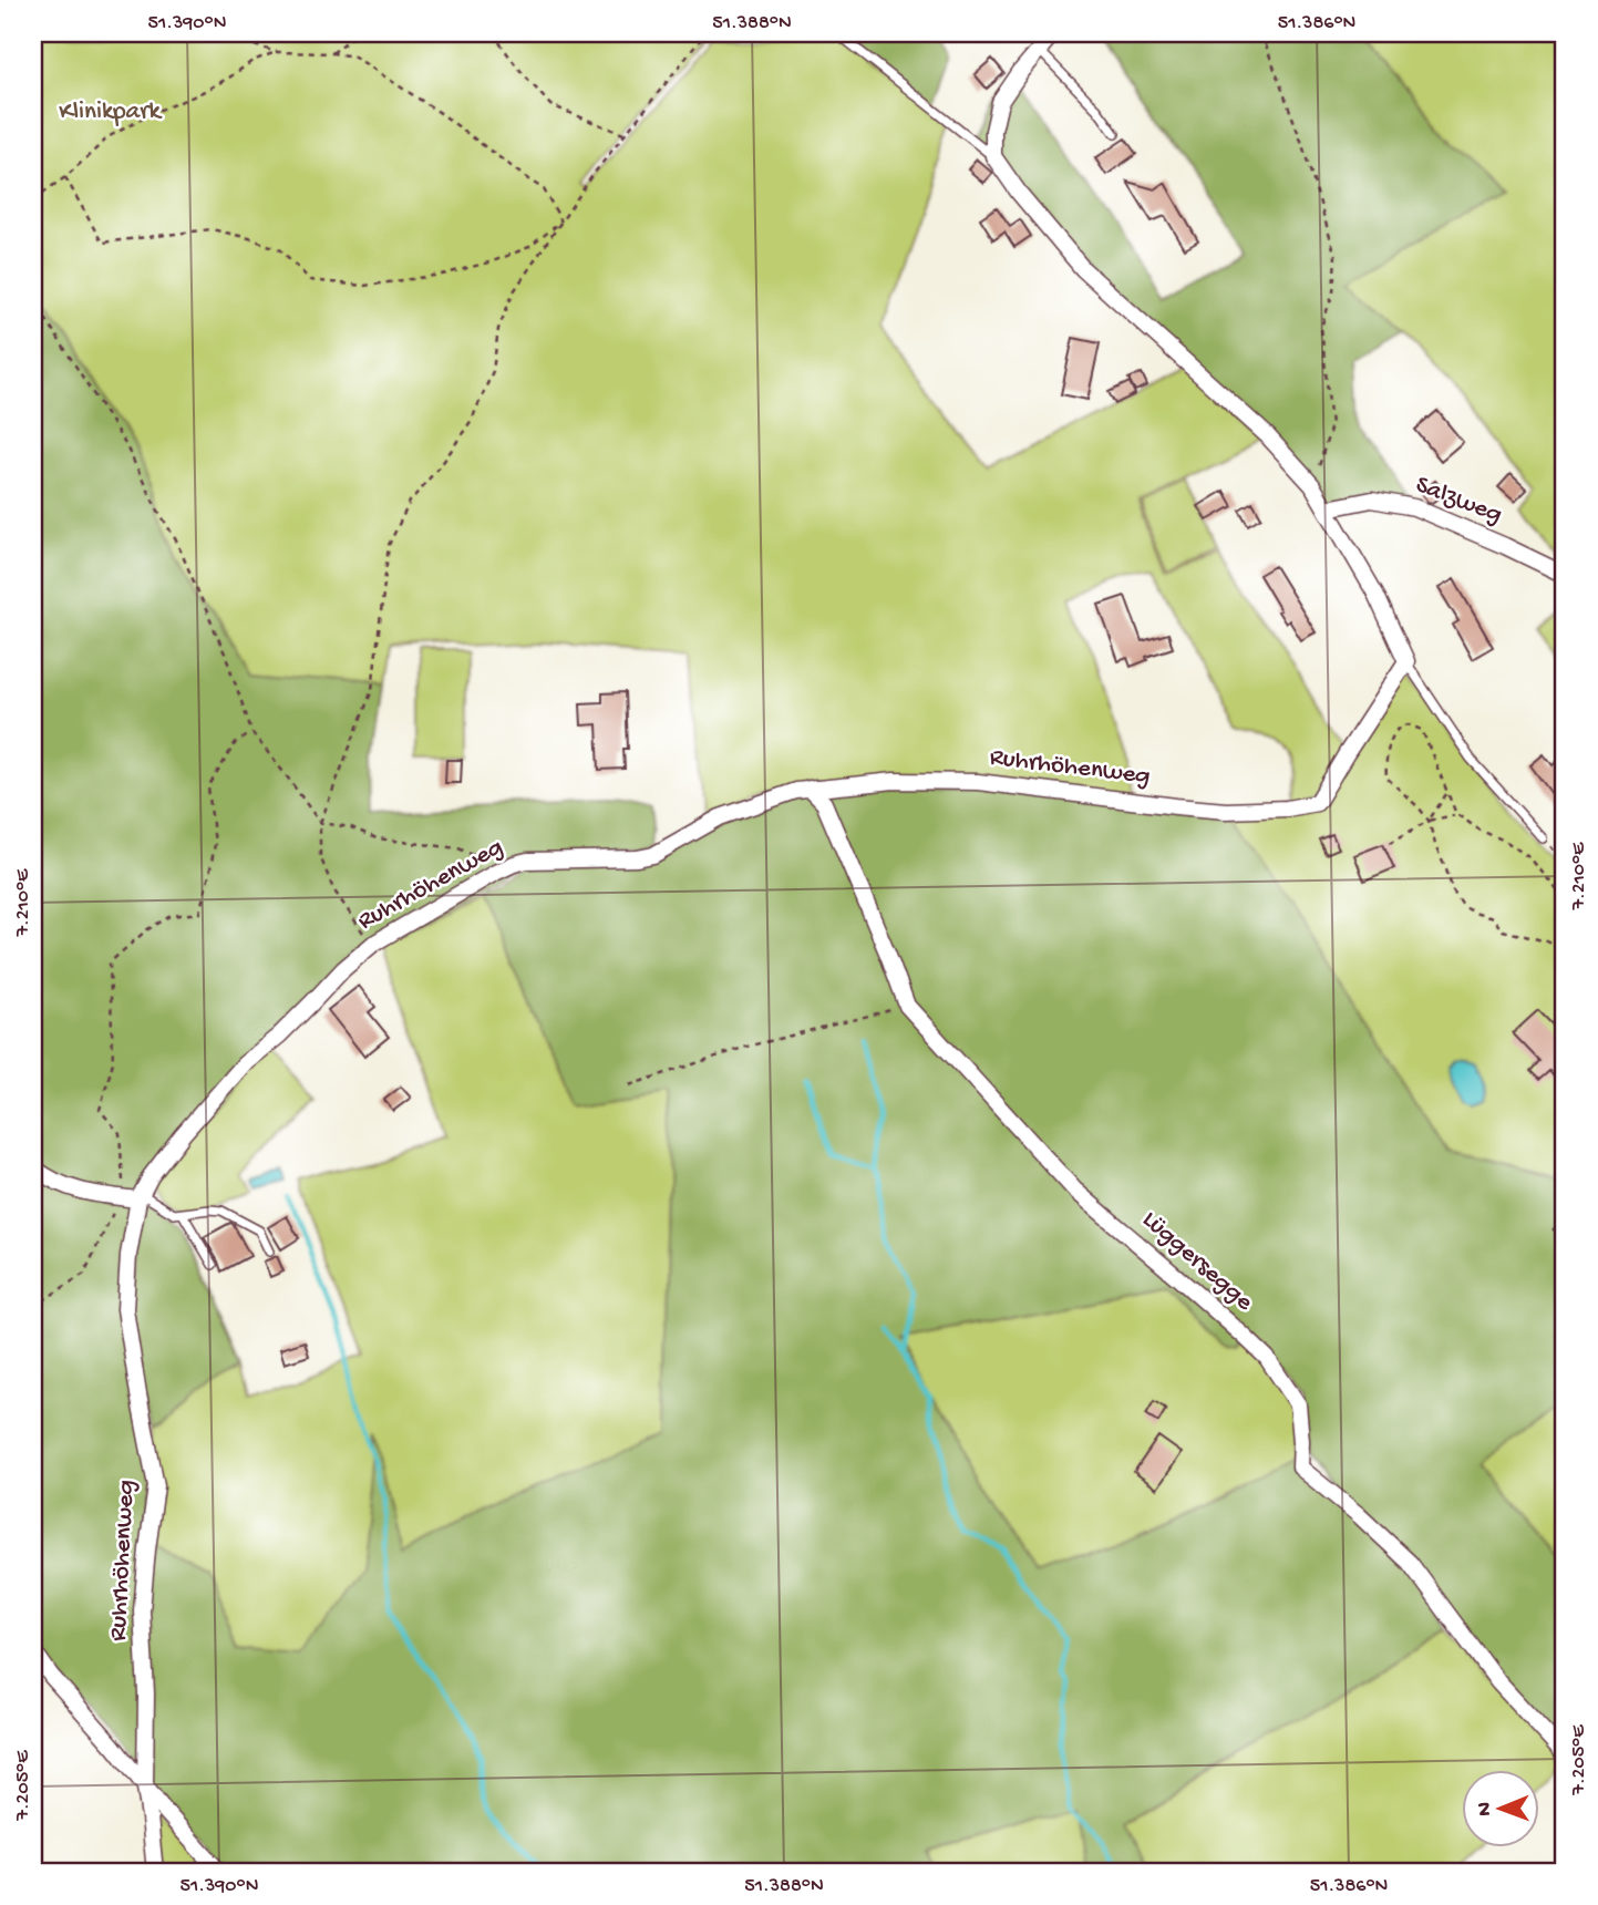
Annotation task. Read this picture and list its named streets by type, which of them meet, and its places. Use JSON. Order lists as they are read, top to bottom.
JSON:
{
  "streets": {
    "street": ["Salzweg", "Ruhrhöhenweg", "Lüggersegge"]
  },
  "crossings": [
    ["Ruhrhöhenweg", "Lüggersegge"]
  ],
  "parks": ["Klinikpark"],
  "north": "left",
  "coordinates": [
    "51.390°N",
    "51.388°N",
    "51.386°N",
    "7.210°E",
    "7.205°E"
  ]
}
